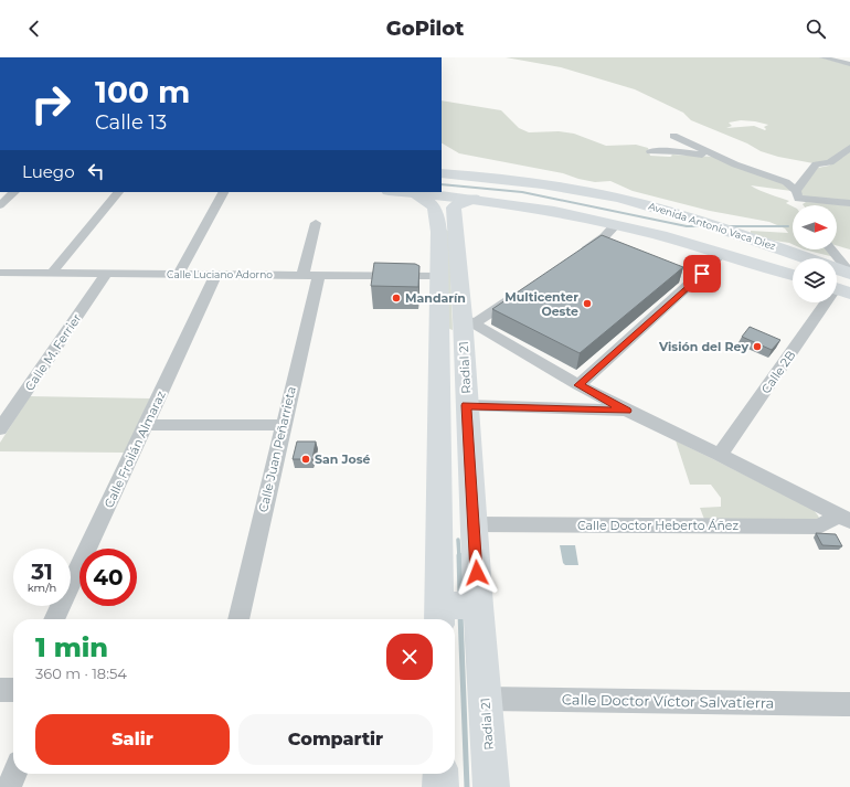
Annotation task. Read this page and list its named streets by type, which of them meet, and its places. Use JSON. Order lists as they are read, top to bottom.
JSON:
{
  "streets": {
    "highway": ["Avenida Antonio Vaca Diez"],
    "street": [
      "Calle Luciano Adorno",
      "Calle M. Ferrier",
      "Radial 21",
      "Calle 2B",
      "Calle Froilán Almaraz",
      "Calle Juan Peñarrieta",
      "Calle Doctor Heberto Áñez",
      "Calle Doctor Víctor Salvatierra"
    ]
  },
  "crossings": [
    ["Avenida Antonio Vaca Diez", "Radial 21"],
    ["Calle Luciano Adorno", "Calle M. Ferrier"],
    ["Calle Luciano Adorno", "Radial 21"],
    ["Calle Luciano Adorno", "Calle Froilán Almaraz"],
    ["Calle Luciano Adorno", "Calle Juan Peñarrieta"],
    ["Radial 21", "Calle Doctor Heberto Áñez"],
    ["Radial 21", "Calle Doctor Víctor Salvatierra"]
  ],
  "places": [
    "Mandarín",
    "Multicenter Oeste",
    "Visión del Rey",
    "San José"
  ],
  "north": "right",
  "page": {
    "header": "GoPilot",
    "turn": ["100 m", "Calle 13"],
    "then": "Luego",
    "speed": "31 km/h",
    "limit": "40",
    "heading": ["1 min", "360 m · 18:54"],
    "buttons": ["Salir", "Compartir"]
  }
}
